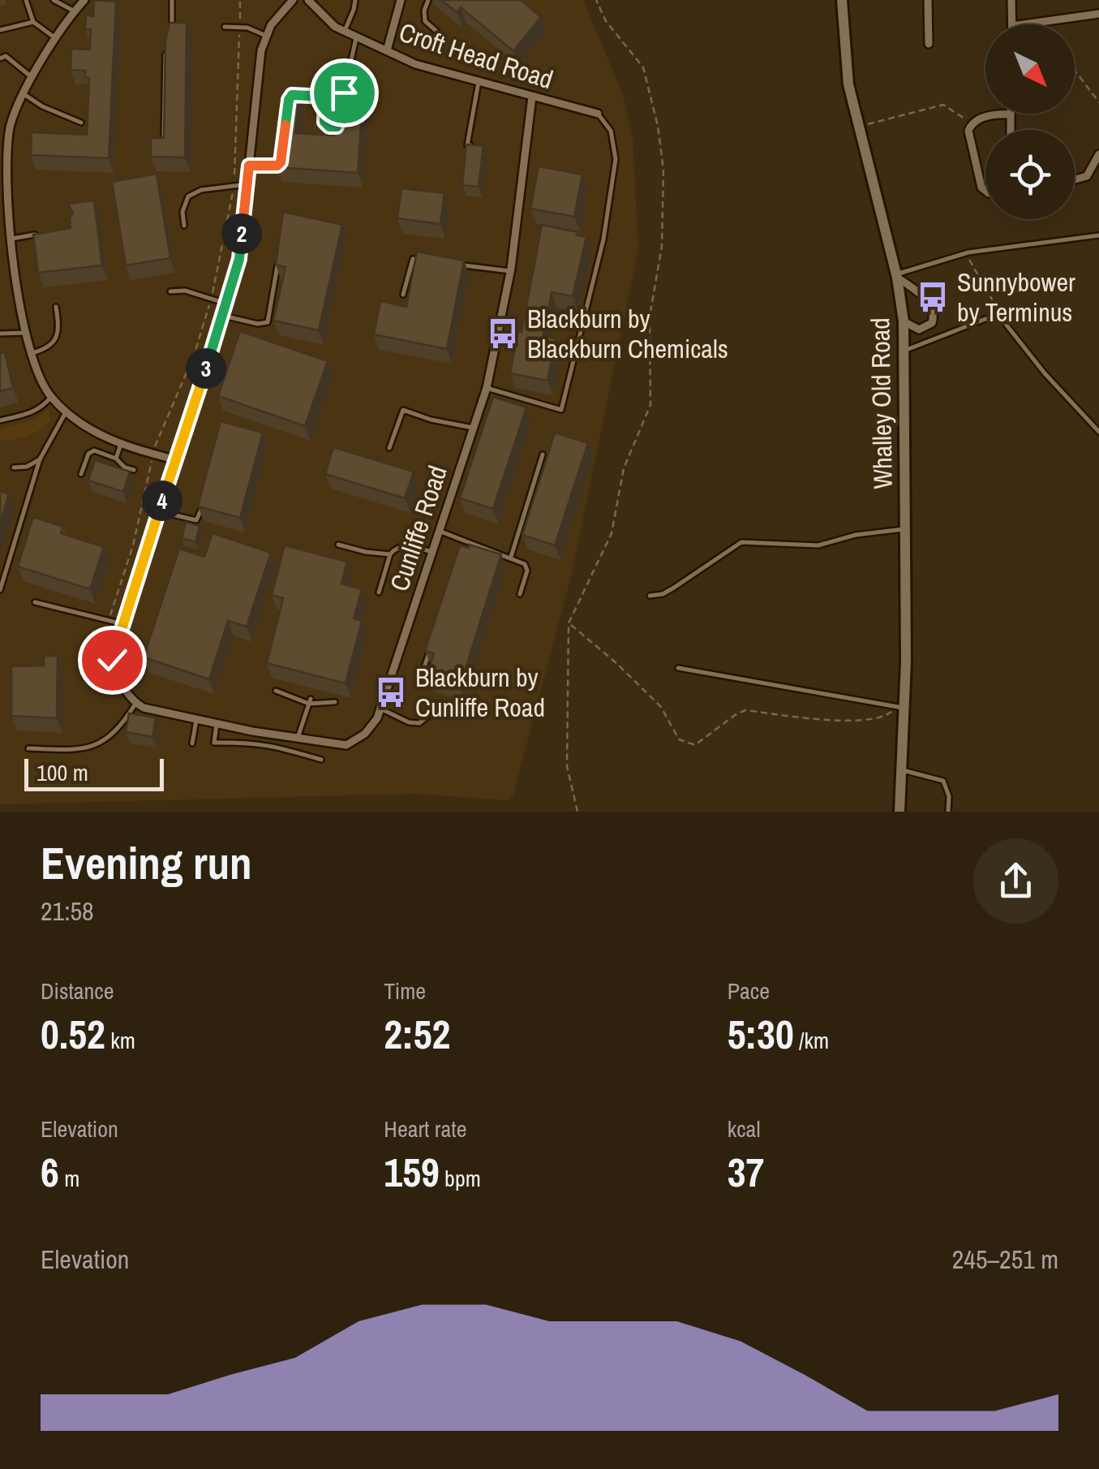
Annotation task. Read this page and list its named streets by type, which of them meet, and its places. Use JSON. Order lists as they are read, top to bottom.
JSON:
{
  "streets": {
    "street": ["Croft Head Road", "Whalley Old Road", "Cunliffe Road"]
  },
  "crossings": [
    ["Croft Head Road", "Cunliffe Road"]
  ],
  "places": {
    "bus stop": ["Sunnybower by Terminus", "Blackburn by Blackburn Chemicals", "Blackburn by Cunliffe Road"]
  },
  "scale_bar": "100 m",
  "north": "bottom right",
  "page": {
    "pins": ["2", "3", "4"],
    "scale": "100 m",
    "heading": ["Evening run", "21:58"],
    "stats": [
      ["Distance", "0.52 km"],
      ["Time", "2:52"],
      ["Pace", "5:30 /km"],
      ["Elevation", "6 m"],
      ["Heart rate", "159 bpm"],
      ["kcal", "37"]
    ],
    "chart": ["Elevation", "245–251 m"]
  }
}
